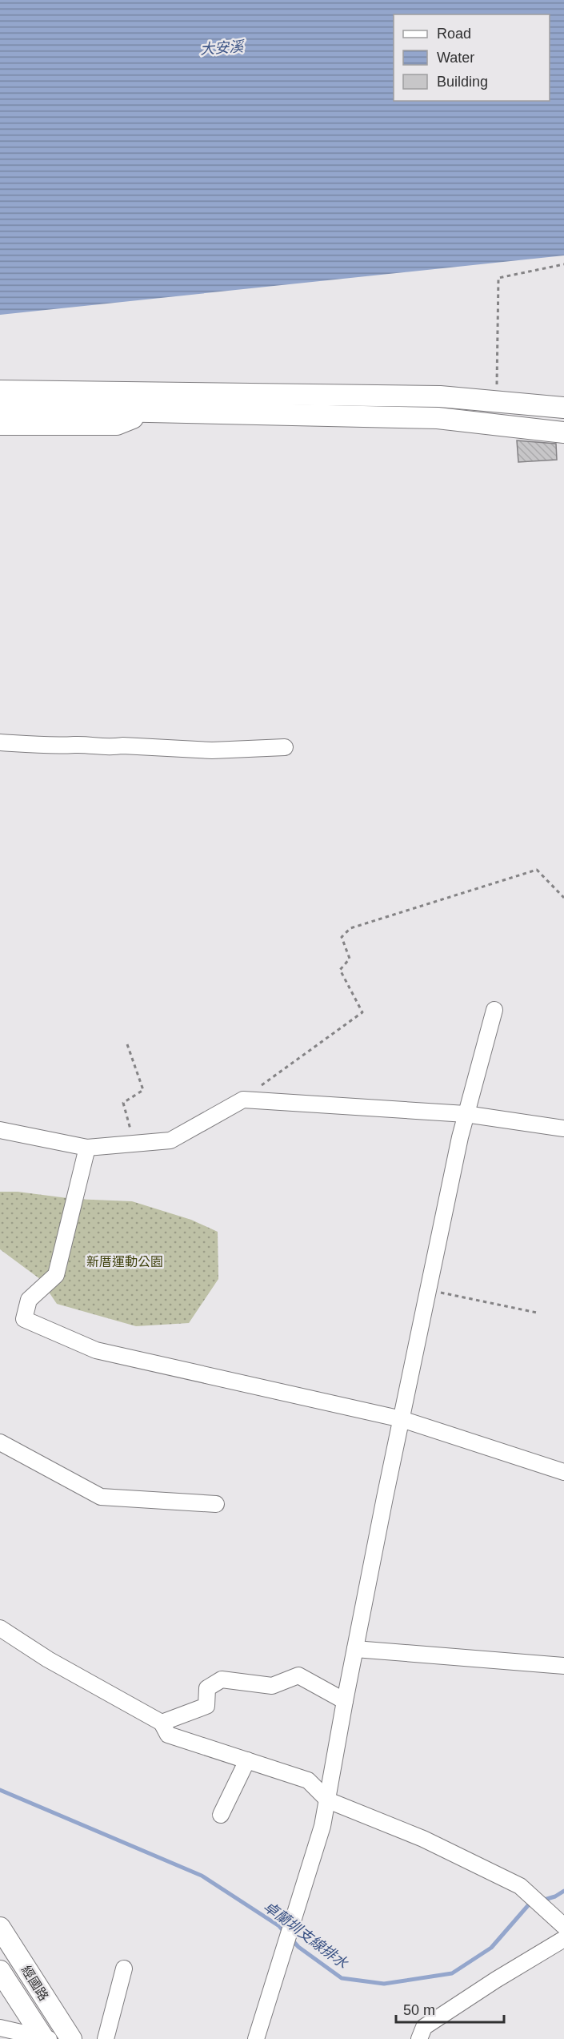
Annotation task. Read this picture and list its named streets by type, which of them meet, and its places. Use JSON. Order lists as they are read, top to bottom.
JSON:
{
  "streets": {
    "main road": ["經國路"]
  },
  "water": ["大安溪", "卓蘭圳支線排水"],
  "parks": ["新厝運動公園"],
  "legend": ["Road", "Water", "Building"],
  "scale_bar": "50 m"
}
